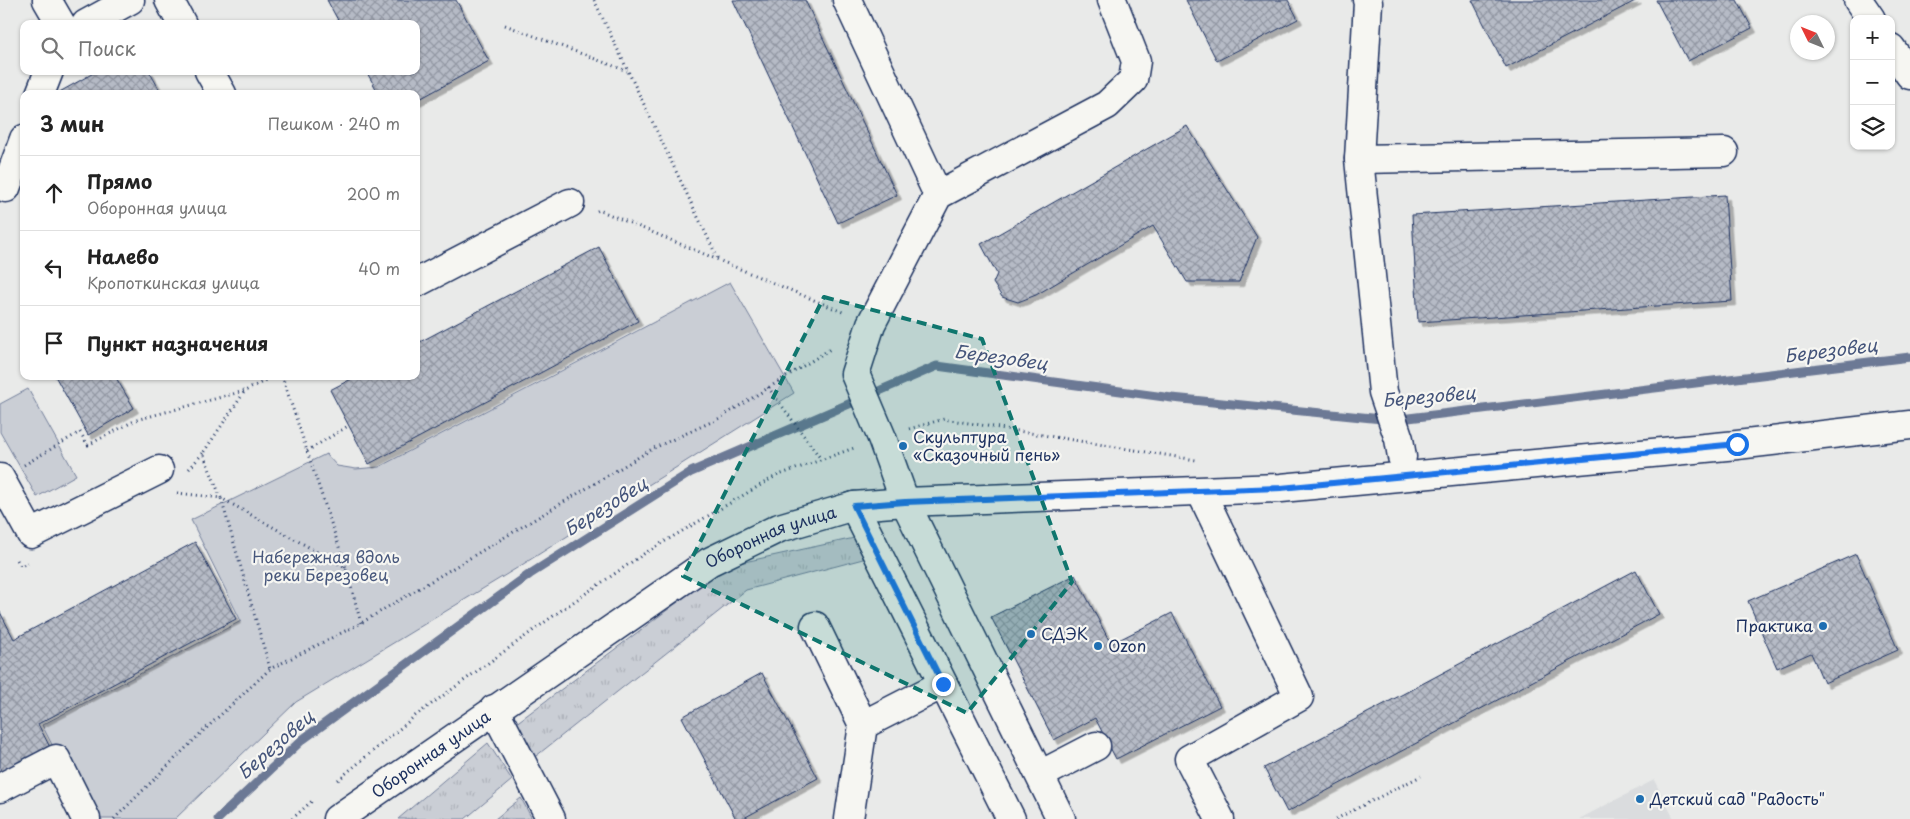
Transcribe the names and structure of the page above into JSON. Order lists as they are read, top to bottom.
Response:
{
  "streets": {
    "street": ["Оборонная улица"]
  },
  "water": ["Березовец"],
  "parks": ["Набережная вдоль реки Березовец"],
  "places": [
    "Скульптура «Сказочный пень»",
    "Практика",
    "СДЭК",
    "Ozon",
    "Детский сад \"Радость\""
  ],
  "north": "top left",
  "page": {
    "map_buttons": ["+", "−"],
    "search": "Поиск",
    "heading": ["3 мин", "Пешком · 240 m"],
    "list": [
      ["Прямо", "Оборонная улица", "200 m"],
      ["Налево", "Кропоткинская улица", "40 m"],
      "Пункт назначения"
    ]
  }
}
